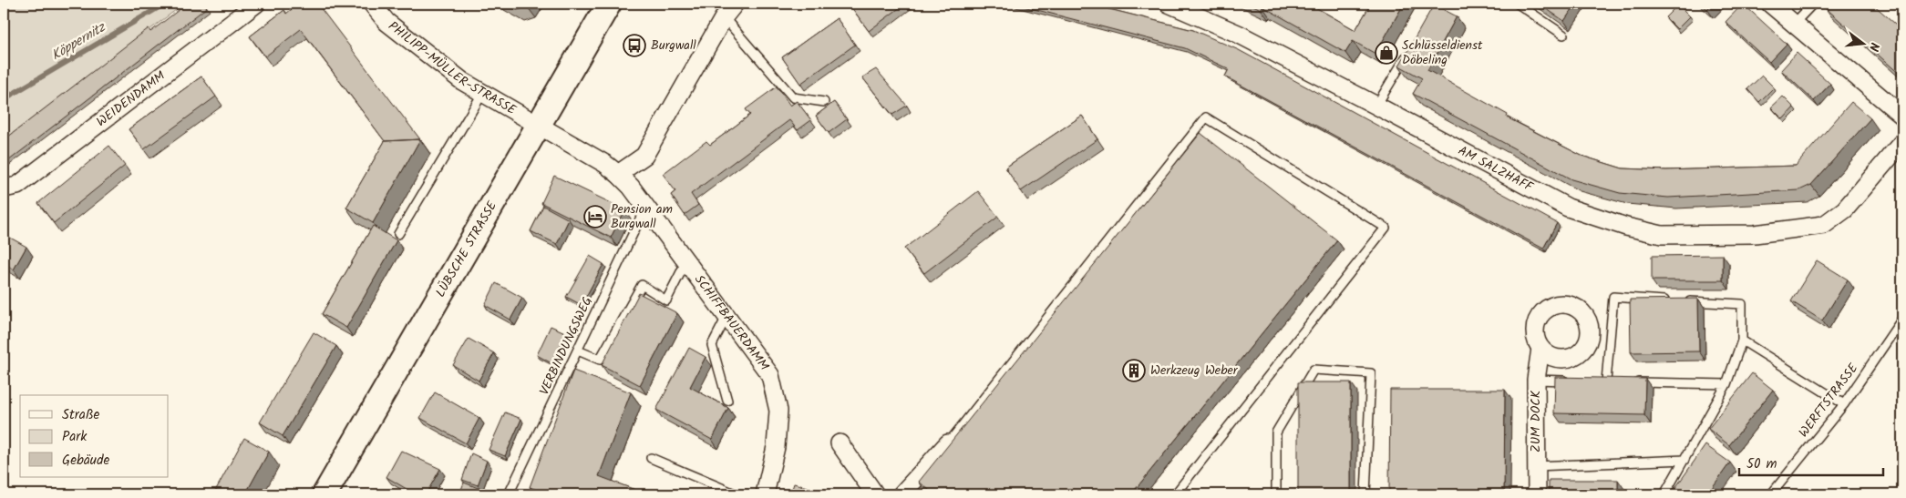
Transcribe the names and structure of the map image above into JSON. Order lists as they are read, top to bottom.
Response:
{
  "streets": {
    "street": [
      "PHILIPP-MÜLLER-STRASSE",
      "WEIDENDAMM",
      "AM SALZHAFF",
      "LÜBSCHE STRASSE",
      "SCHIFFBAUERDAMM",
      "ZUM DOCK"
    ],
    "lane": ["VERBINDUNGSWEG", "WERFTSTRASSE"]
  },
  "crossings": [
    ["PHILIPP-MÜLLER-STRASSE", "LÜBSCHE STRASSE"],
    ["SCHIFFBAUERDAMM", "VERBINDUNGSWEG"]
  ],
  "water": ["Köppernitz"],
  "places": {
    "bus stop": ["Burgwall"],
    "shop": ["Schlüsseldienst Döbeling"],
    "hotel": ["Pension am Burgwall"],
    "building": ["Werkzeug Weber"]
  },
  "legend": ["Straße", "Park", "Gebäude"],
  "scale_bar": "50 m",
  "north": "right"
}
